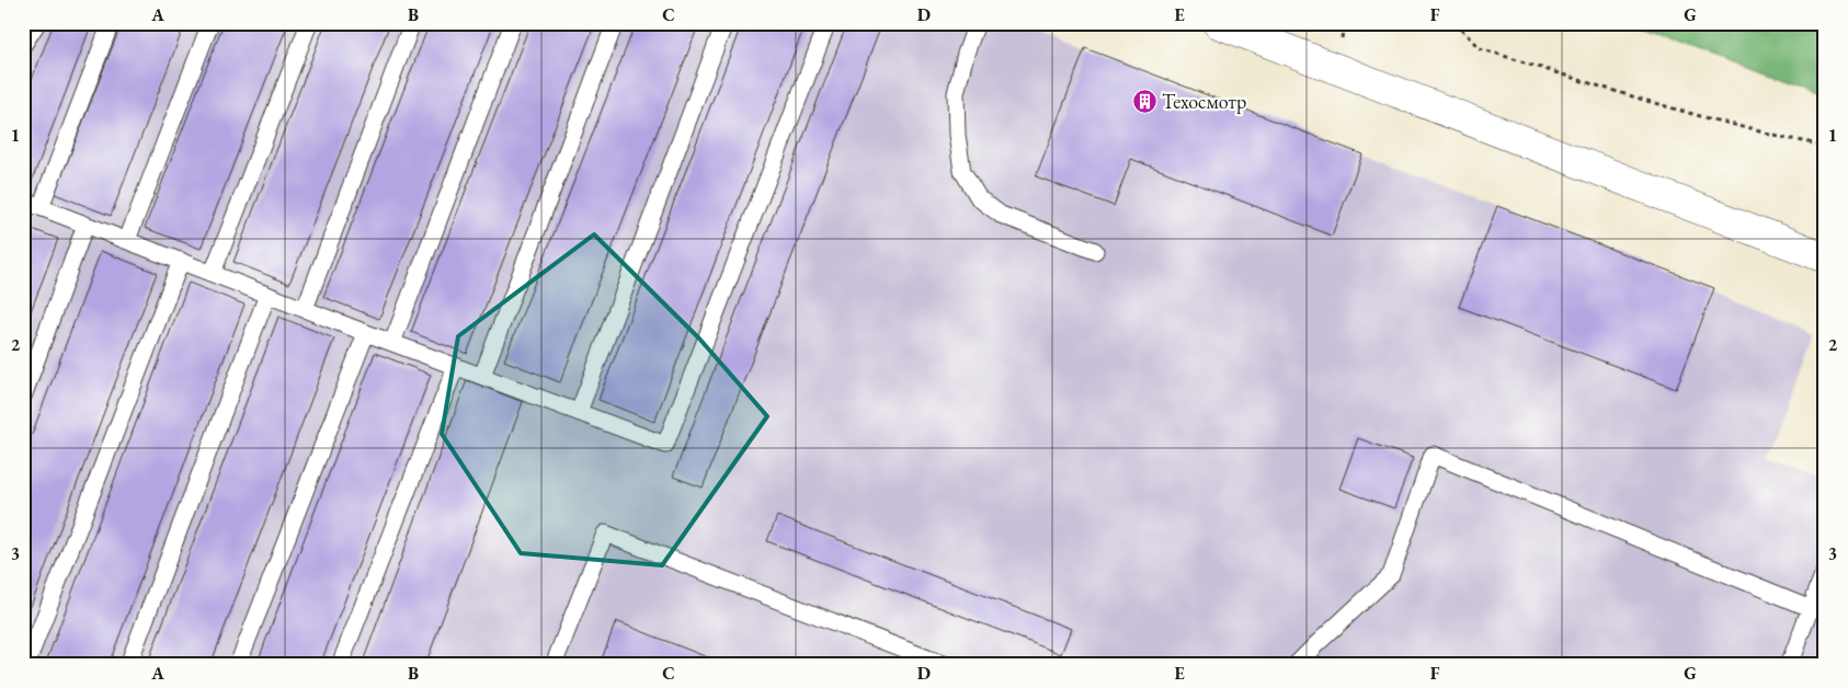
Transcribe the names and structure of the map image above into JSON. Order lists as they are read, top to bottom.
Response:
{
  "places": {
    "building": ["Техосмотр"]
  },
  "grid": {
    "columns": [
      "A",
      "B",
      "C",
      "D",
      "E",
      "F",
      "G"
    ],
    "rows": ["1", "2", "3"]
  }
}
